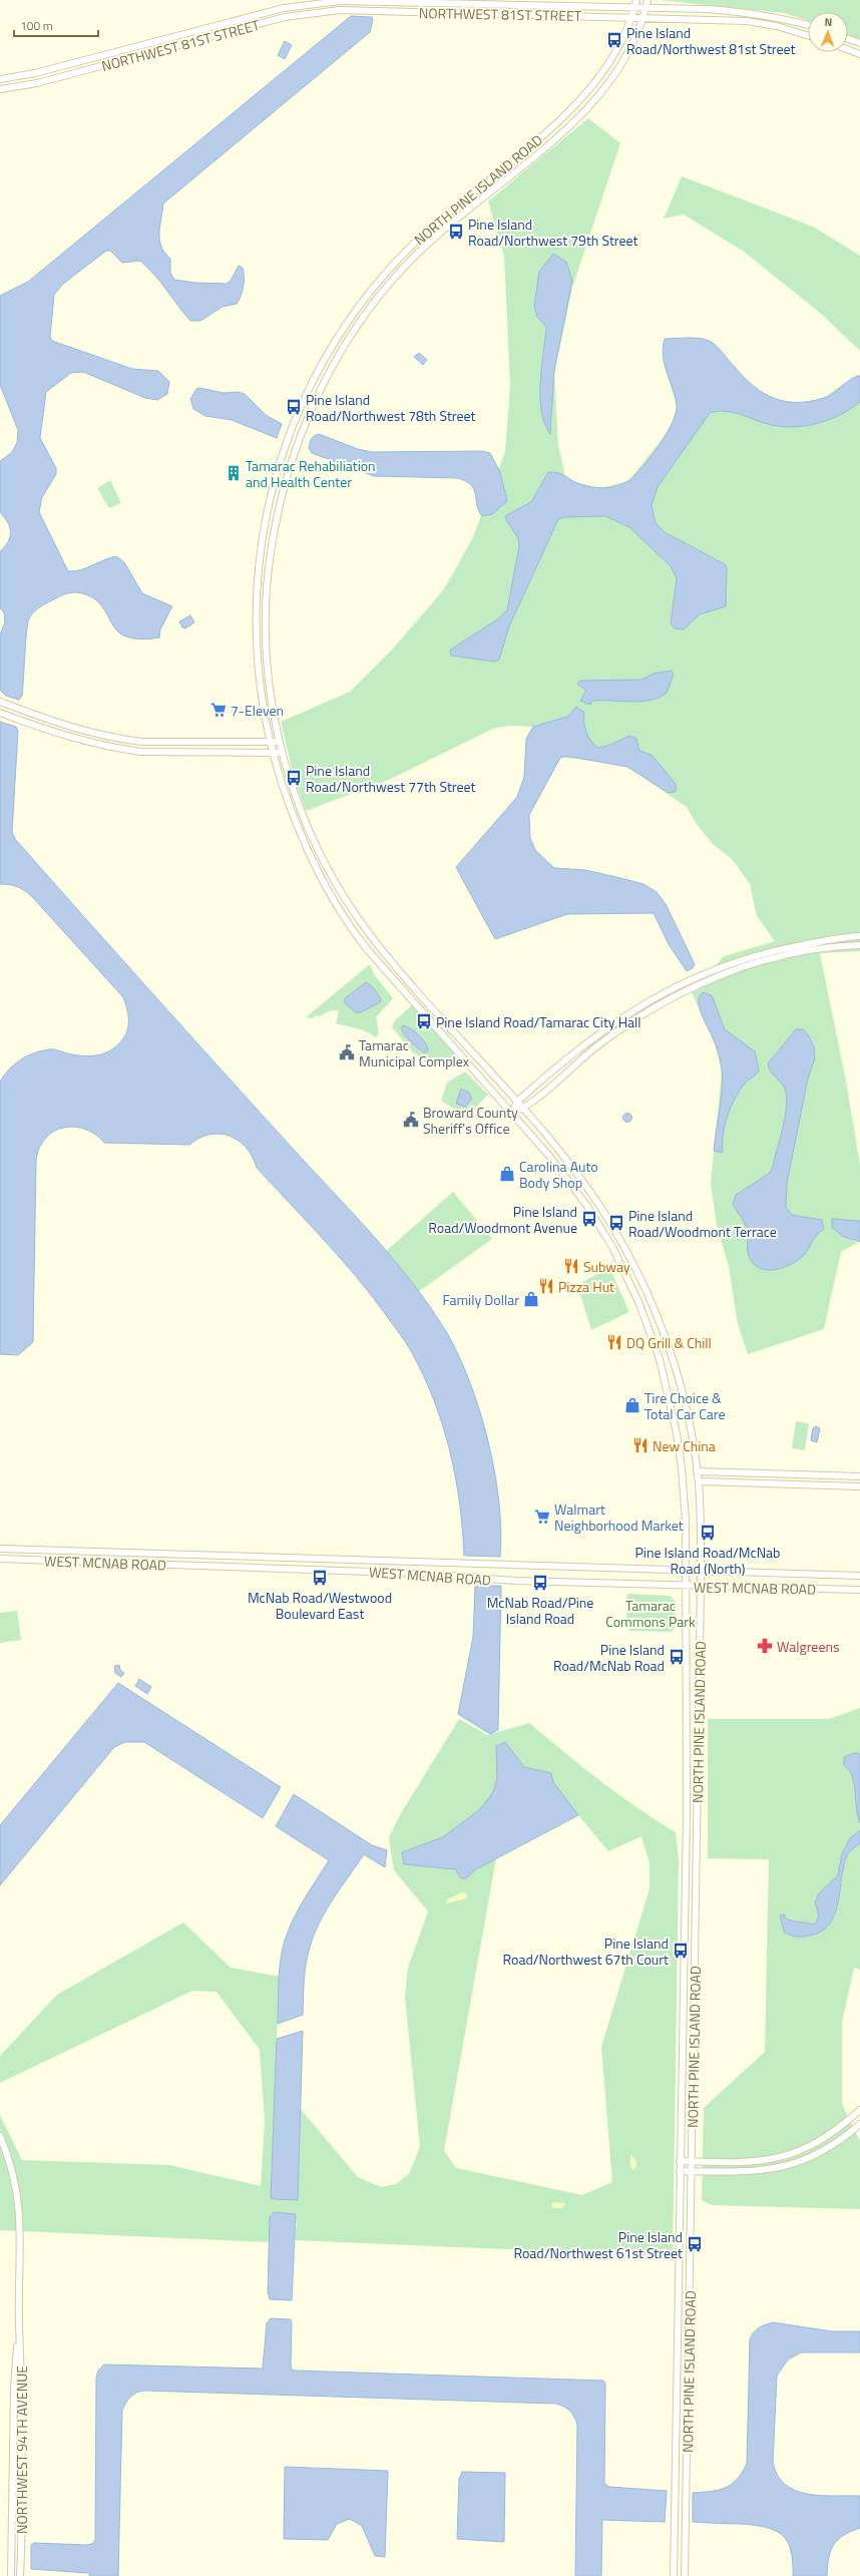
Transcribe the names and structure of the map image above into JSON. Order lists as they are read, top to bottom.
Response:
{
  "streets": {
    "main road": [
      "NORTHWEST 81ST STREET",
      "NORTH PINE ISLAND ROAD",
      "WEST MCNAB ROAD",
      "NORTHWEST 94TH AVENUE"
    ]
  },
  "crossings": [
    ["NORTHWEST 81ST STREET", "NORTH PINE ISLAND ROAD"],
    ["NORTH PINE ISLAND ROAD", "WEST MCNAB ROAD"]
  ],
  "parks": ["Tamarac Commons Park"],
  "places": {
    "bus stop": [
      "Pine Island Road/Northwest 81st Street",
      "Pine Island Road/Northwest 79th Street",
      "Pine Island Road/Northwest 78th Street",
      "Pine Island Road/Northwest 77th Street",
      "Pine Island Road/Tamarac City Hall",
      "Pine Island Road/Woodmont Avenue",
      "Pine Island Road/Woodmont Terrace",
      "Pine Island Road/McNab Road (North)",
      "McNab Road/Westwood Boulevard East",
      "McNab Road/Pine Island Road",
      "Pine Island Road/McNab Road",
      "Pine Island Road/Northwest 67th Court",
      "Pine Island Road/Northwest 61st Street"
    ],
    "building": ["Tamarac Rehabiliation and Health Center"],
    "supermarket": ["7-Eleven", "Walmart Neighborhood Market"],
    "public building": ["Tamarac Municipal Complex", "Broward County Sheriff's Office"],
    "shop": ["Carolina Auto Body Shop", "Family Dollar", "Tire Choice & Total Car Care"],
    "restaurant": [
      "Subway",
      "Pizza Hut",
      "DQ Grill & Chill",
      "New China"
    ],
    "pharmacy": ["Walgreens"]
  },
  "scale_bar": "100 m",
  "north": "top"
}
